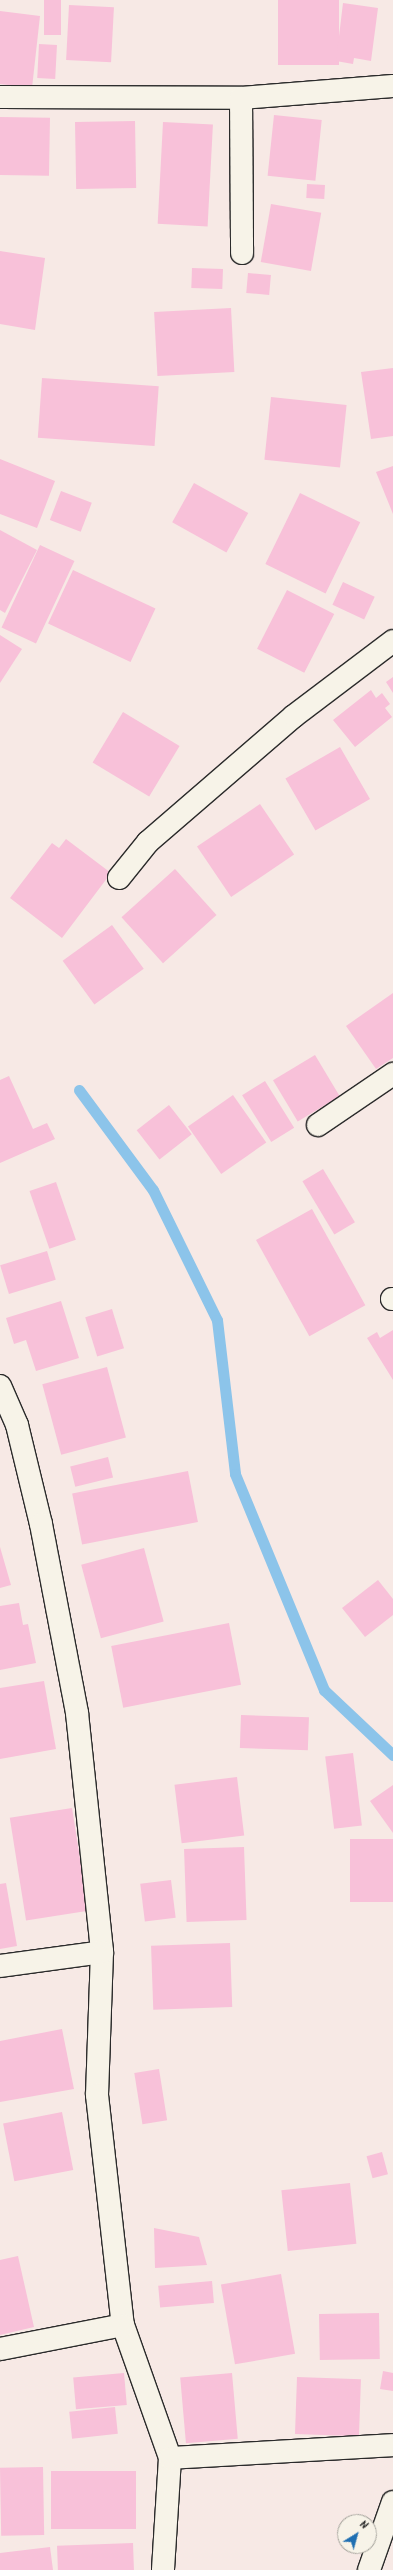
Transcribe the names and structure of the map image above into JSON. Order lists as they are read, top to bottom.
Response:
{
  "north": "top right"
}
